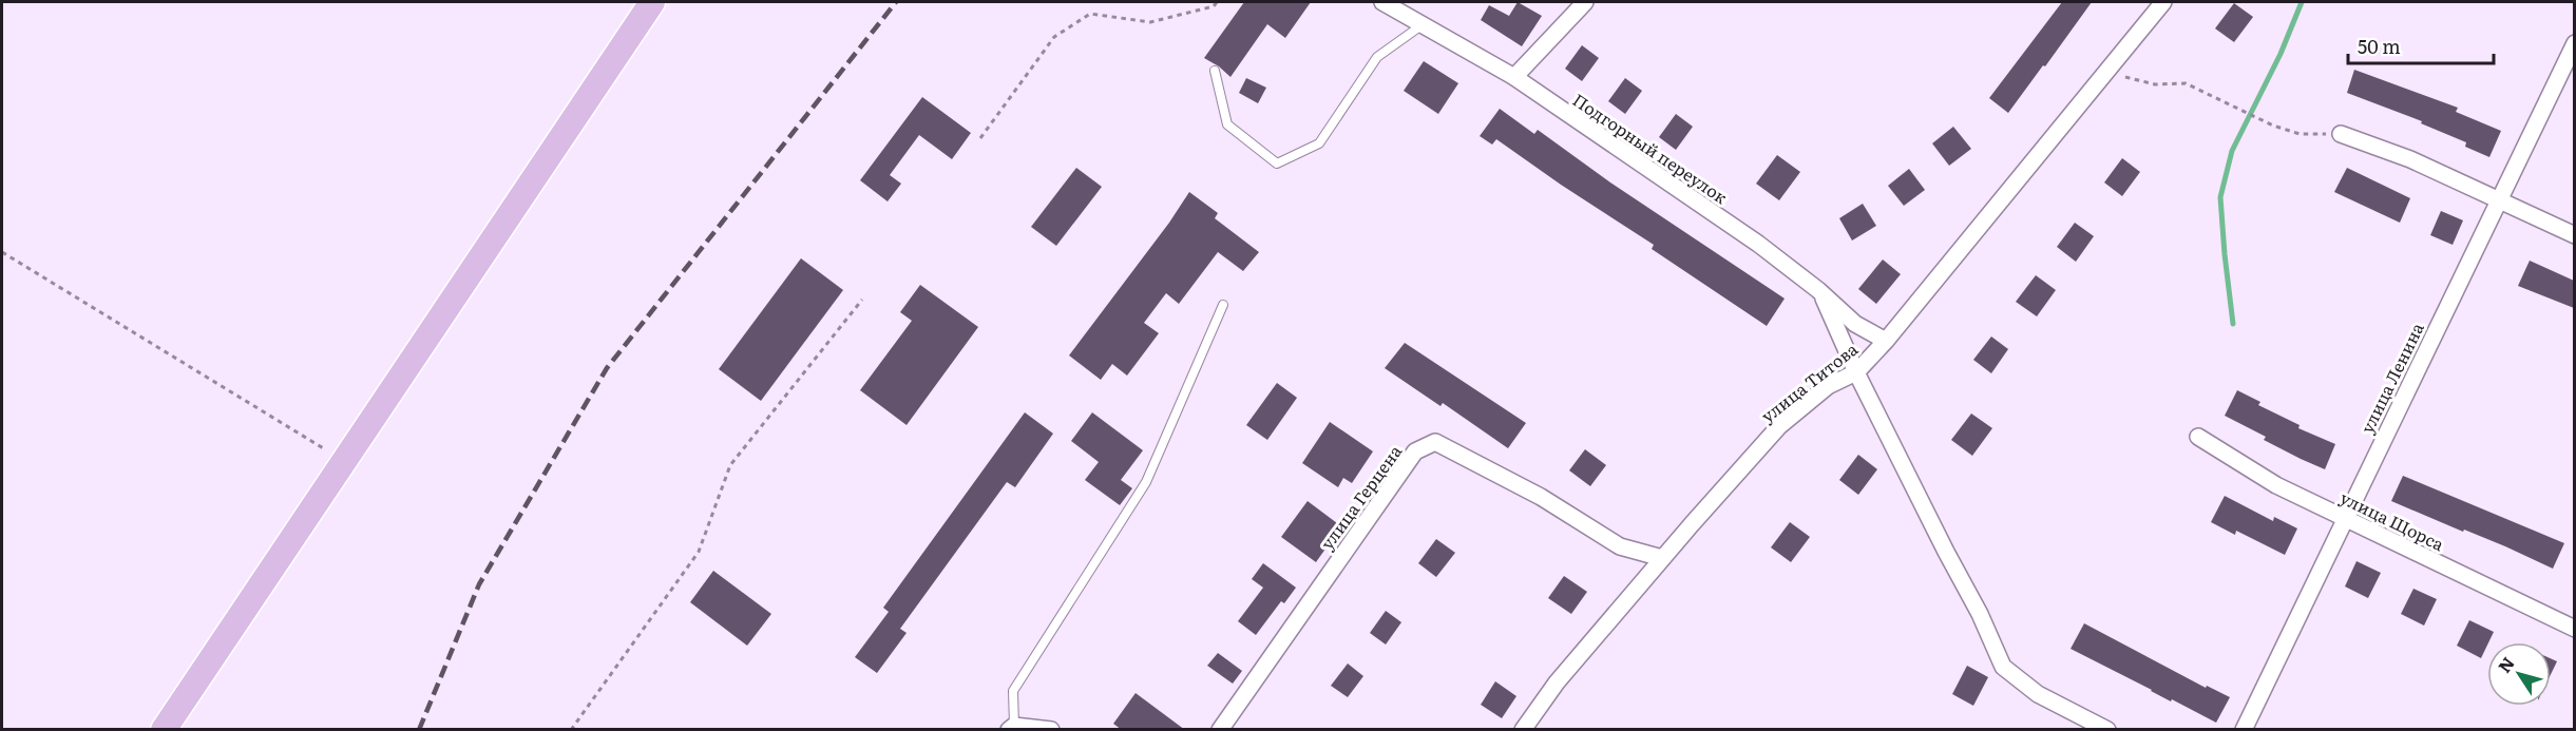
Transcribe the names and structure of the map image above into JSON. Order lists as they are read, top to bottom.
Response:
{
  "streets": {
    "street": [
      "Подгорный переулок",
      "улица Ленина",
      "улица Титова",
      "улица Герцена",
      "улица Щорса"
    ]
  },
  "crossings": [
    ["Подгорный переулок", "улица Титова"],
    ["улица Ленина", "улица Щорса"],
    ["улица Титова", "улица Герцена"]
  ],
  "scale_bar": "50 m",
  "north": "top left"
}
